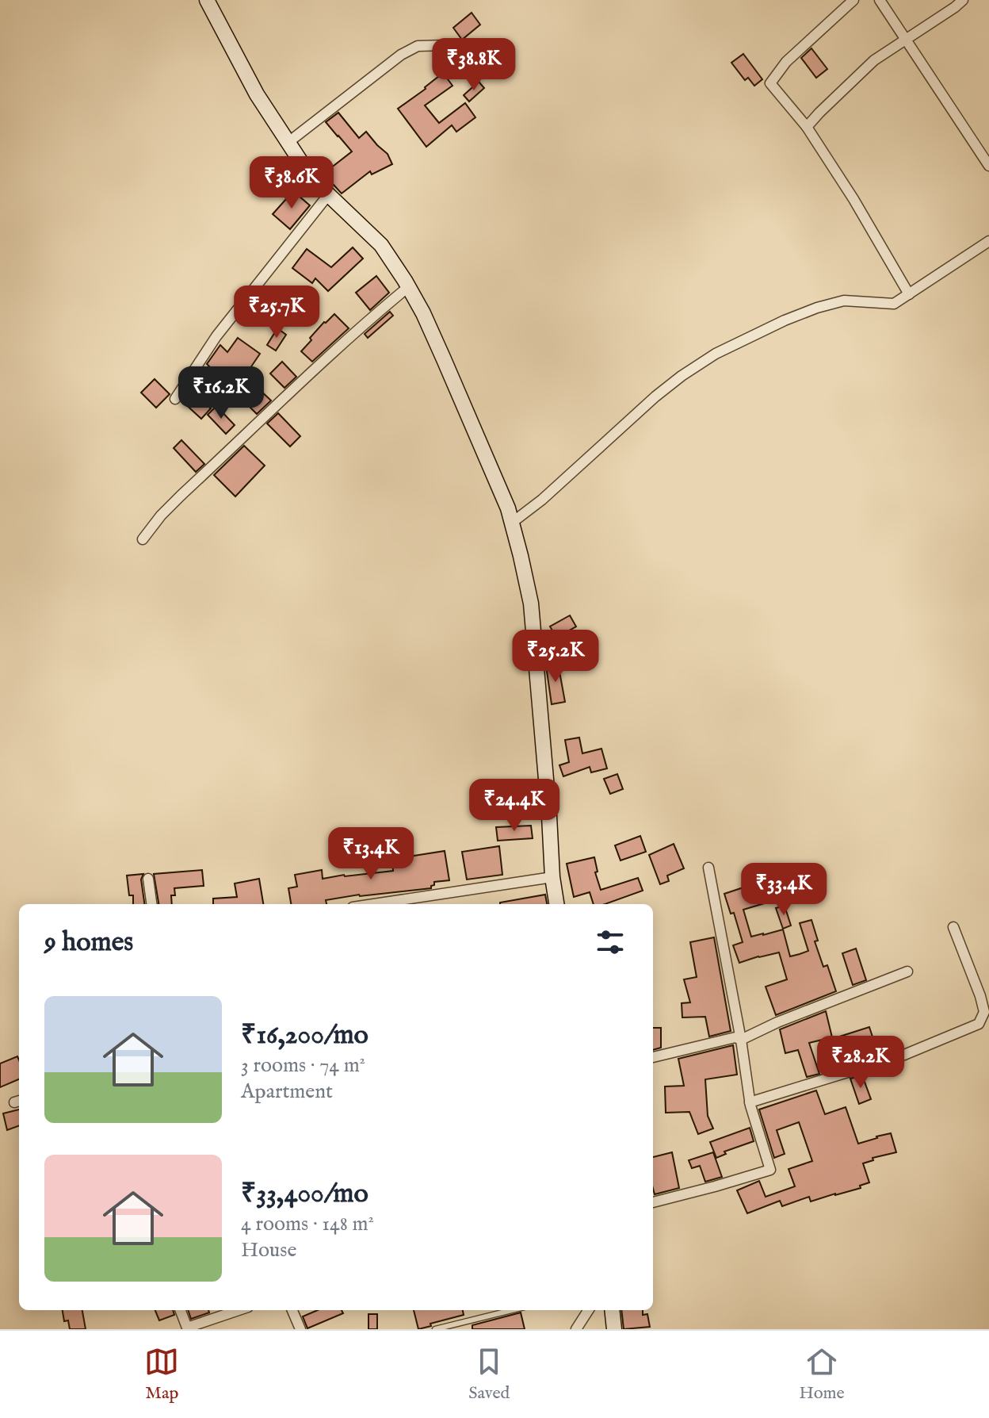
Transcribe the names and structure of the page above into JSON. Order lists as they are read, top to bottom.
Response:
{
  "page": {
    "price": [
      "₹38.8K",
      "₹38.6K",
      "₹25.7K",
      "₹16.2K",
      "₹25.2K",
      "₹24.4K",
      "₹13.4K",
      "₹33.4K",
      "₹28.2K"
    ],
    "heading": "9 homes",
    "list": [
      {
        "name": "₹16,200/mo",
        "note": "3 rooms · 74 m² · Apartment"
      },
      {
        "name": "₹33,400/mo",
        "note": "4 rooms · 148 m² · House"
      }
    ],
    "tabs": ["Map", "Saved", "Home"]
  }
}
